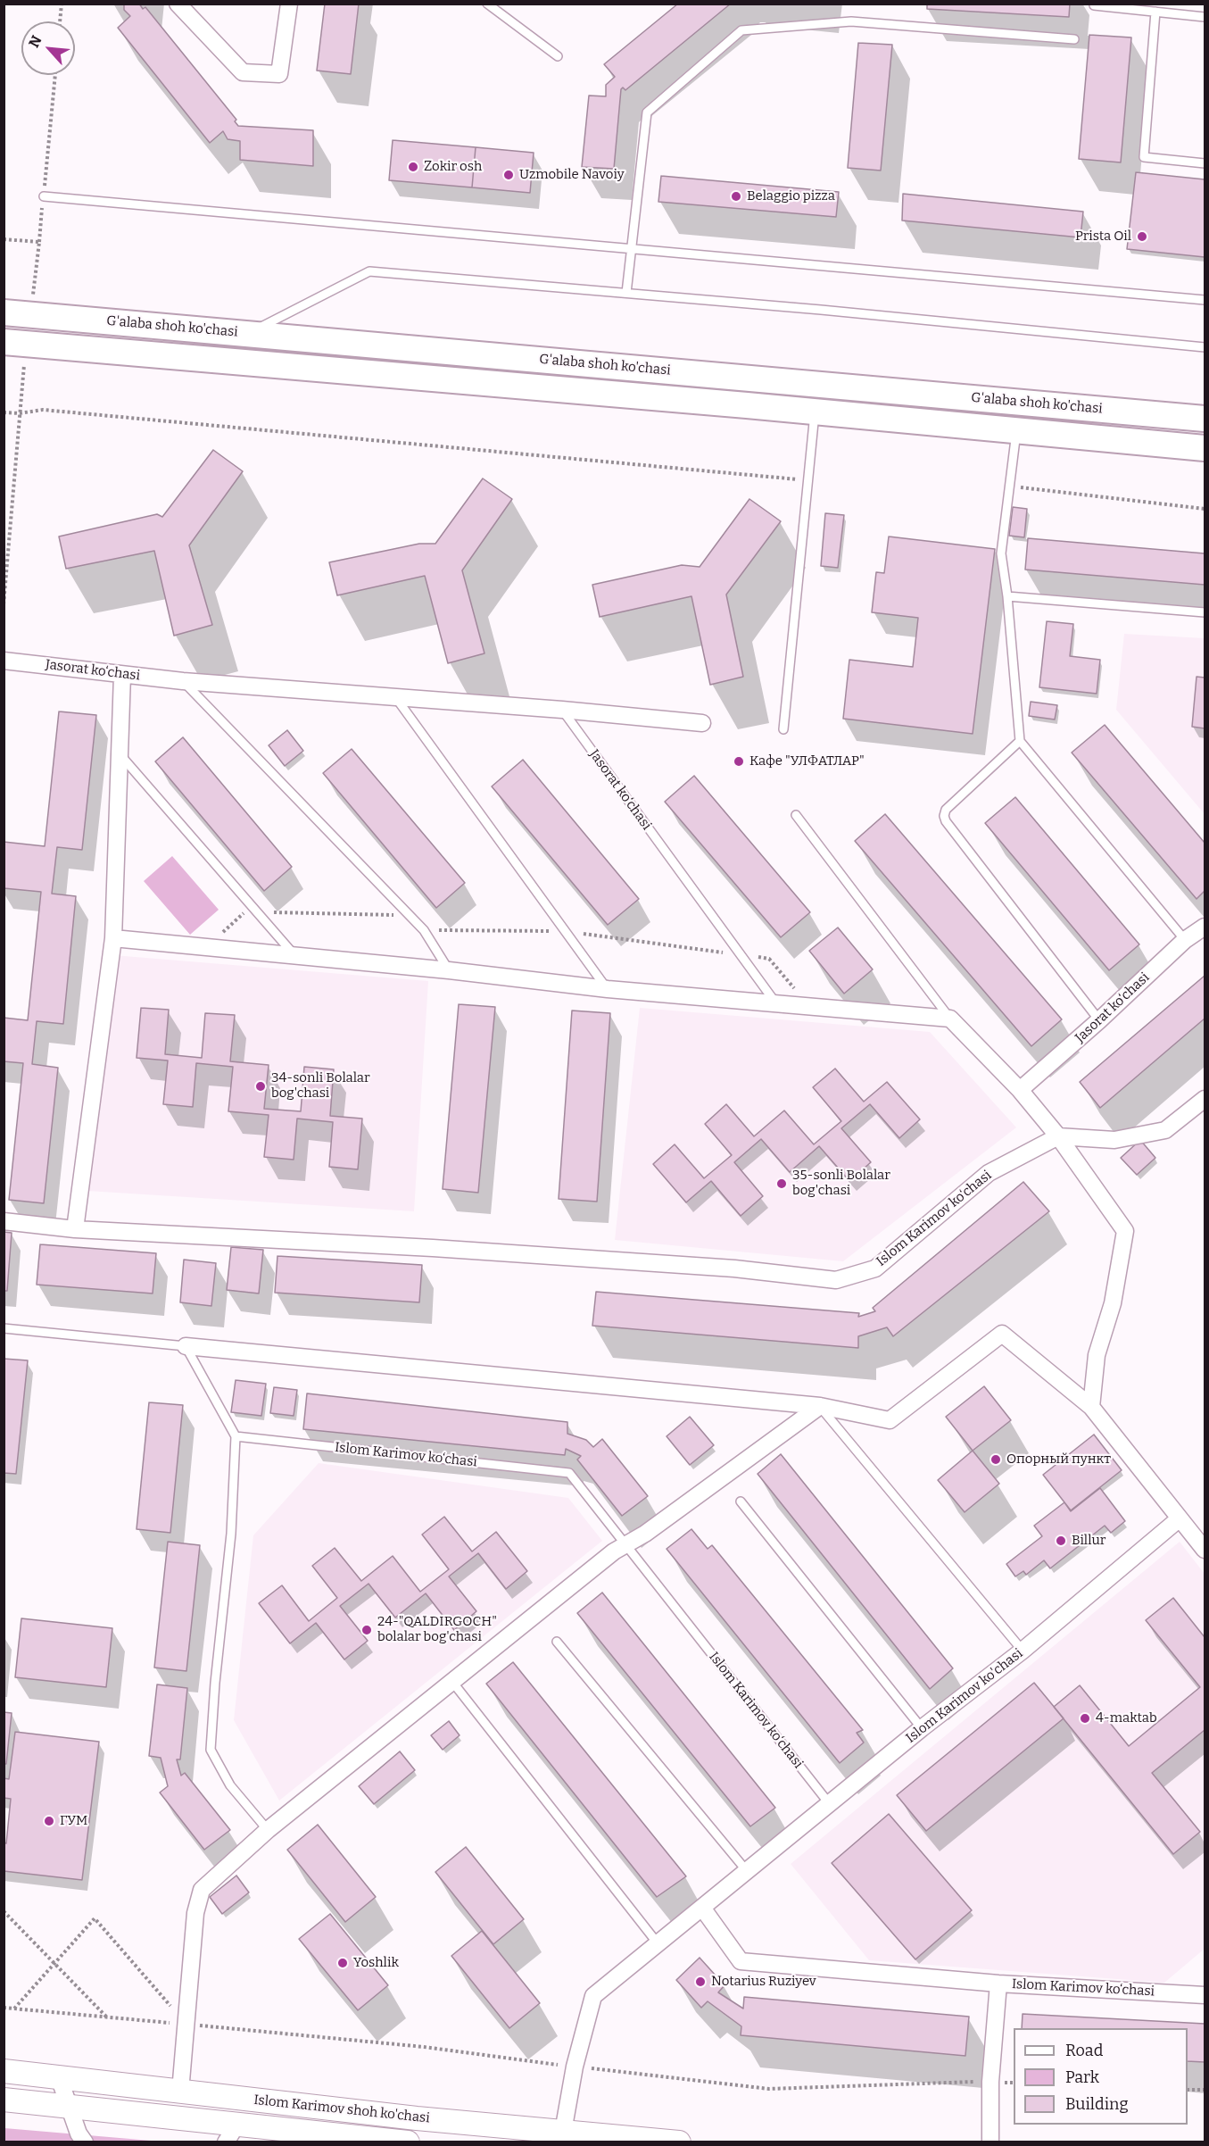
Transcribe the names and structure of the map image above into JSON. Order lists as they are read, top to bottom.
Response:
{
  "streets": {
    "main road": ["G'alaba shoh ko'chasi", "Islom Karimov shoh ko'chasi"],
    "street": ["Jasorat ko‘chasi", "Islom Karimov ko‘chasi", "Islom Karimov ko'chasi"]
  },
  "crossings": [
    ["Islom Karimov ko‘chasi", "Islom Karimov ko'chasi"],
    ["Islom Karimov ko'chasi", "Islom Karimov shoh ko'chasi"]
  ],
  "places": [
    "Zokir osh",
    "Uzmobile Navoiy",
    "Belaggio pizza",
    "Prista Oil",
    "Кафе \"УЛФАТЛАР\"",
    "34-sonli Bolalar bog'chasi",
    "35-sonli Bolalar bog'chasi",
    "Опорный пункт",
    "Billur",
    "24-\"QALDIRGOCH\" bolalar bog'chasi",
    "4-maktab",
    "ГУМ",
    "Yoshlik",
    "Notarius Ruziyev"
  ],
  "legend": ["Road", "Park", "Building"],
  "north": "top left"
}
